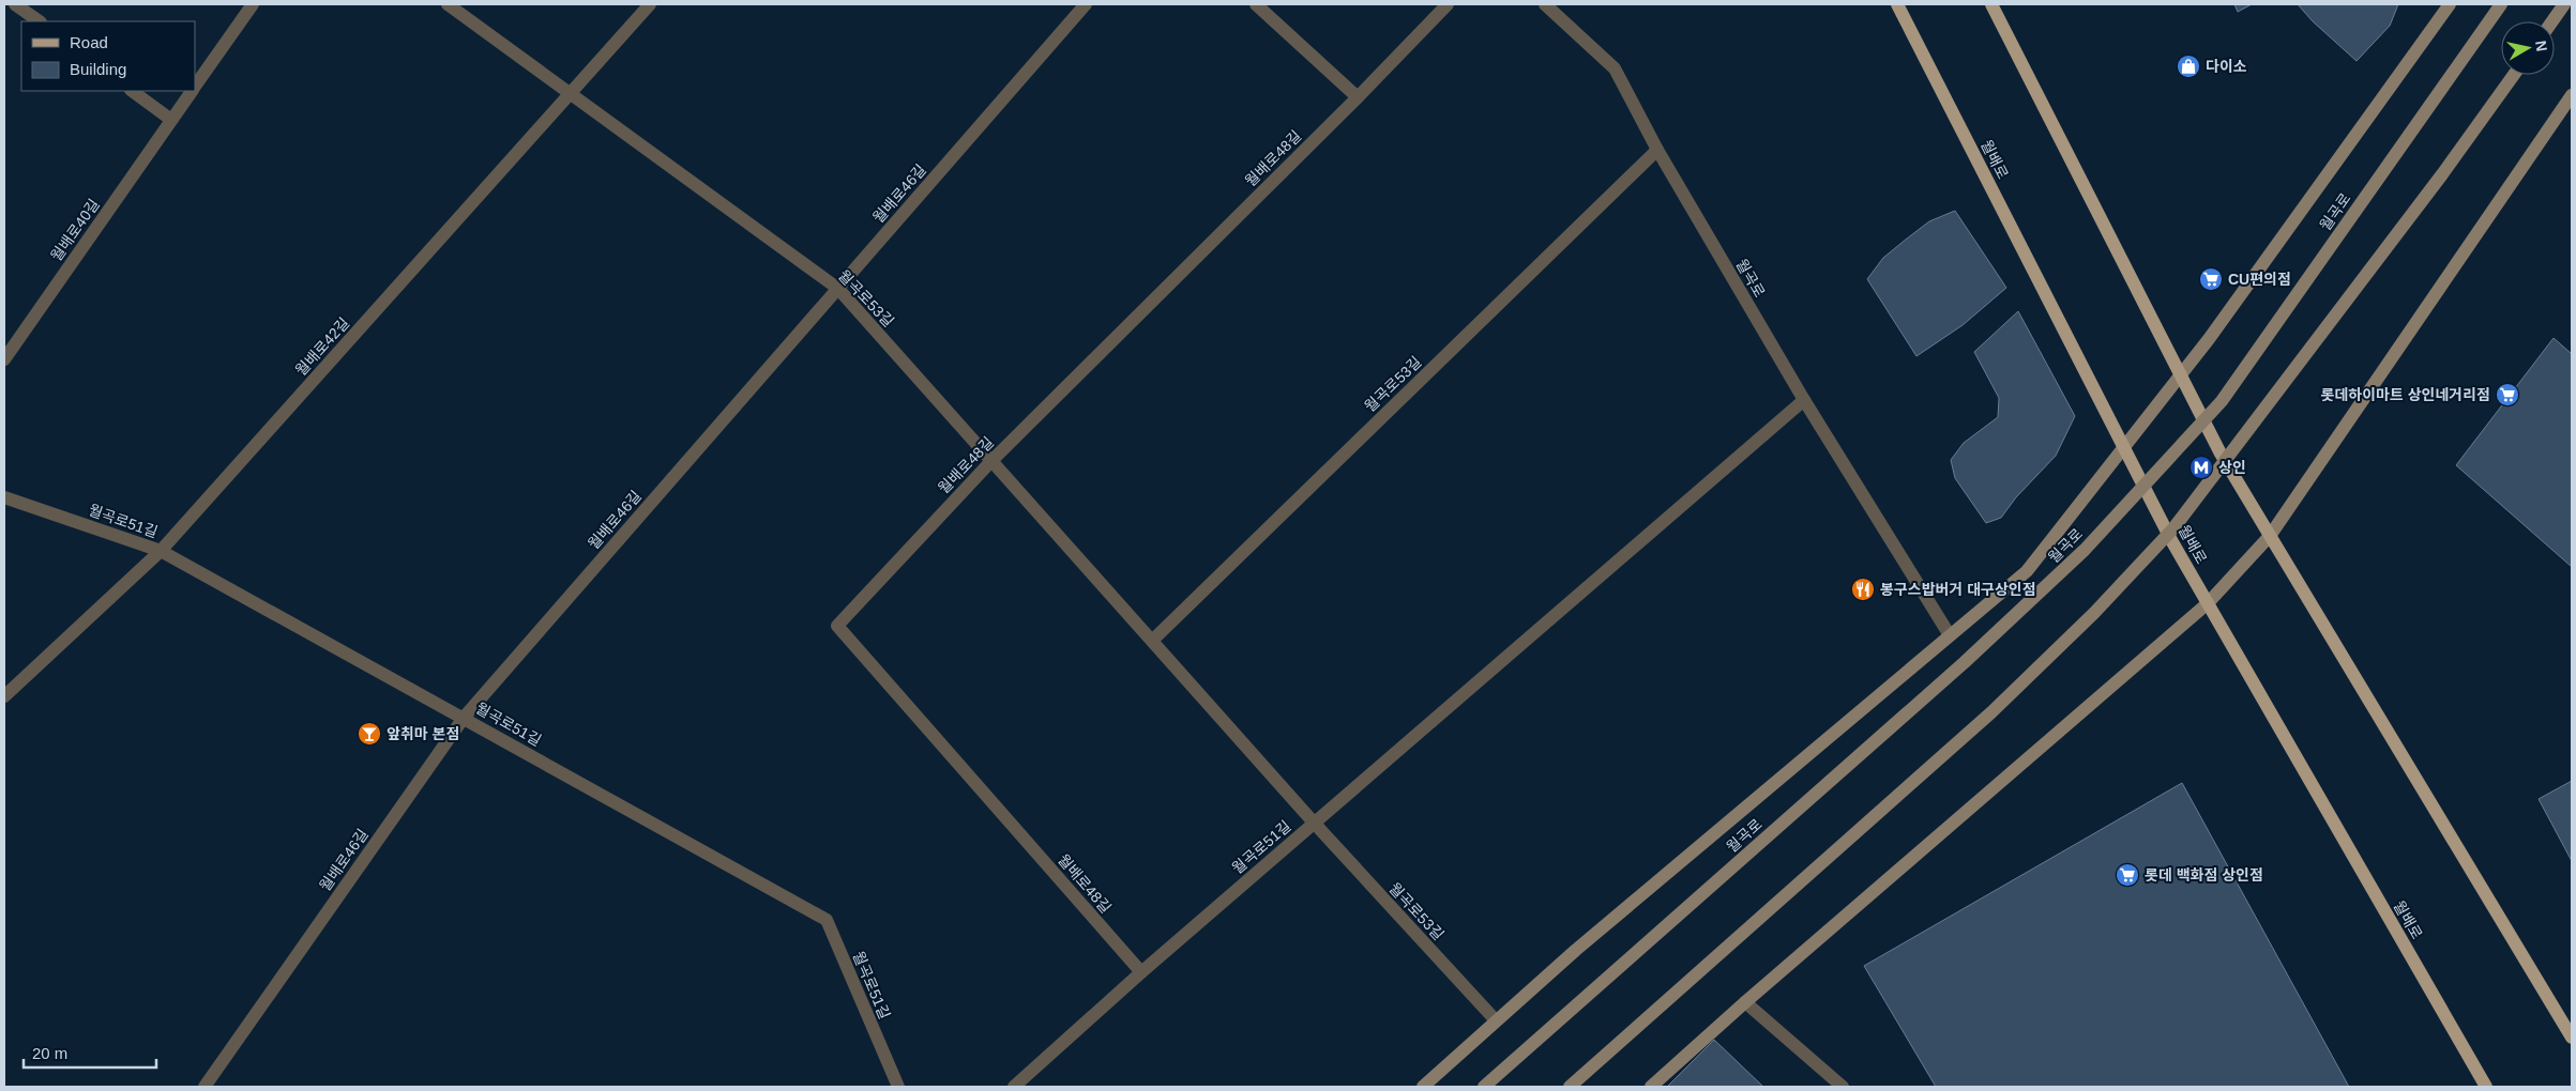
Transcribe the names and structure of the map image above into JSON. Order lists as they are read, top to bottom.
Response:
{
  "streets": {
    "main road": ["월배로", "월곡로"],
    "street": [
      "월배로48길",
      "월배로46길",
      "월배로40길",
      "월곡로53길",
      "월배로42길",
      "월곡로51길"
    ]
  },
  "crossings": [
    ["월배로48길", "월곡로53길"],
    ["월배로48길", "월곡로51길"],
    ["월배로46길", "월곡로53길"],
    ["월배로46길", "월곡로51길"],
    ["월곡로", "월곡로53길"],
    ["월곡로53길", "월배로42길"],
    ["월곡로53길", "월곡로51길"],
    ["월배로42길", "월곡로51길"]
  ],
  "places": {
    "shop": ["다이소"],
    "supermarket": ["CU편의점", "롯데하이마트 상인네거리점", "롯데 백화점 상인점"],
    "metro station": ["상인"],
    "restaurant": ["봉구스밥버거 대구상인점"],
    "bar": ["앞취마 본점"]
  },
  "legend": ["Road", "Building"],
  "scale_bar": "20 m",
  "north": "right"
}
